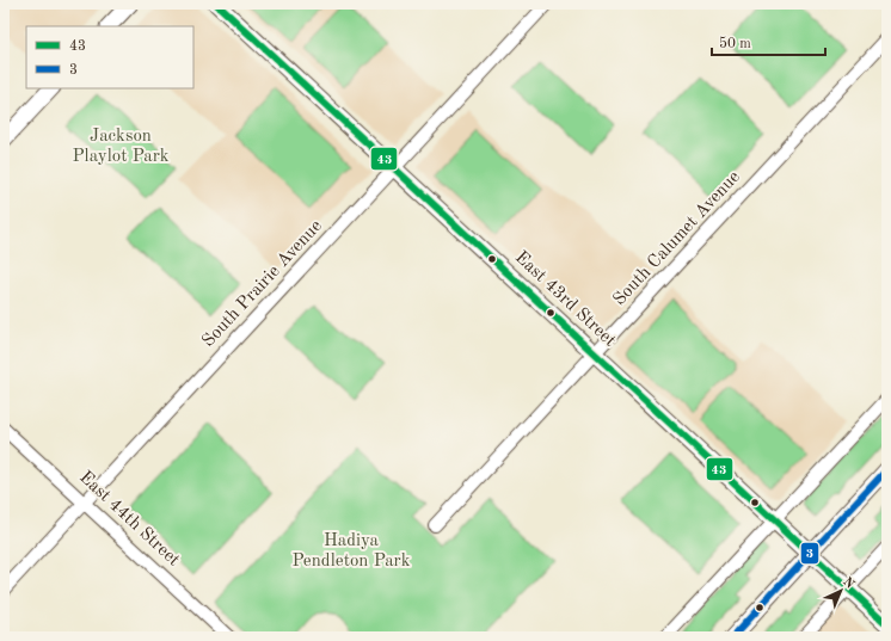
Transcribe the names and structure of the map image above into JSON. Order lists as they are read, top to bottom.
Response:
{
  "streets": {
    "street": [
      "South Calumet Avenue",
      "South Prairie Avenue",
      "East 43rd Street",
      "East 44th Street"
    ]
  },
  "crossings": [
    ["South Calumet Avenue", "East 43rd Street"],
    ["South Prairie Avenue", "East 43rd Street"],
    ["South Prairie Avenue", "East 44th Street"]
  ],
  "parks": ["Jackson Playlot Park", "Hadiya Pendleton Park"],
  "lines": ["transit line 43", "transit line 3"],
  "legend": ["43", "3"],
  "scale_bar": "50 m",
  "north": "top right"
}
